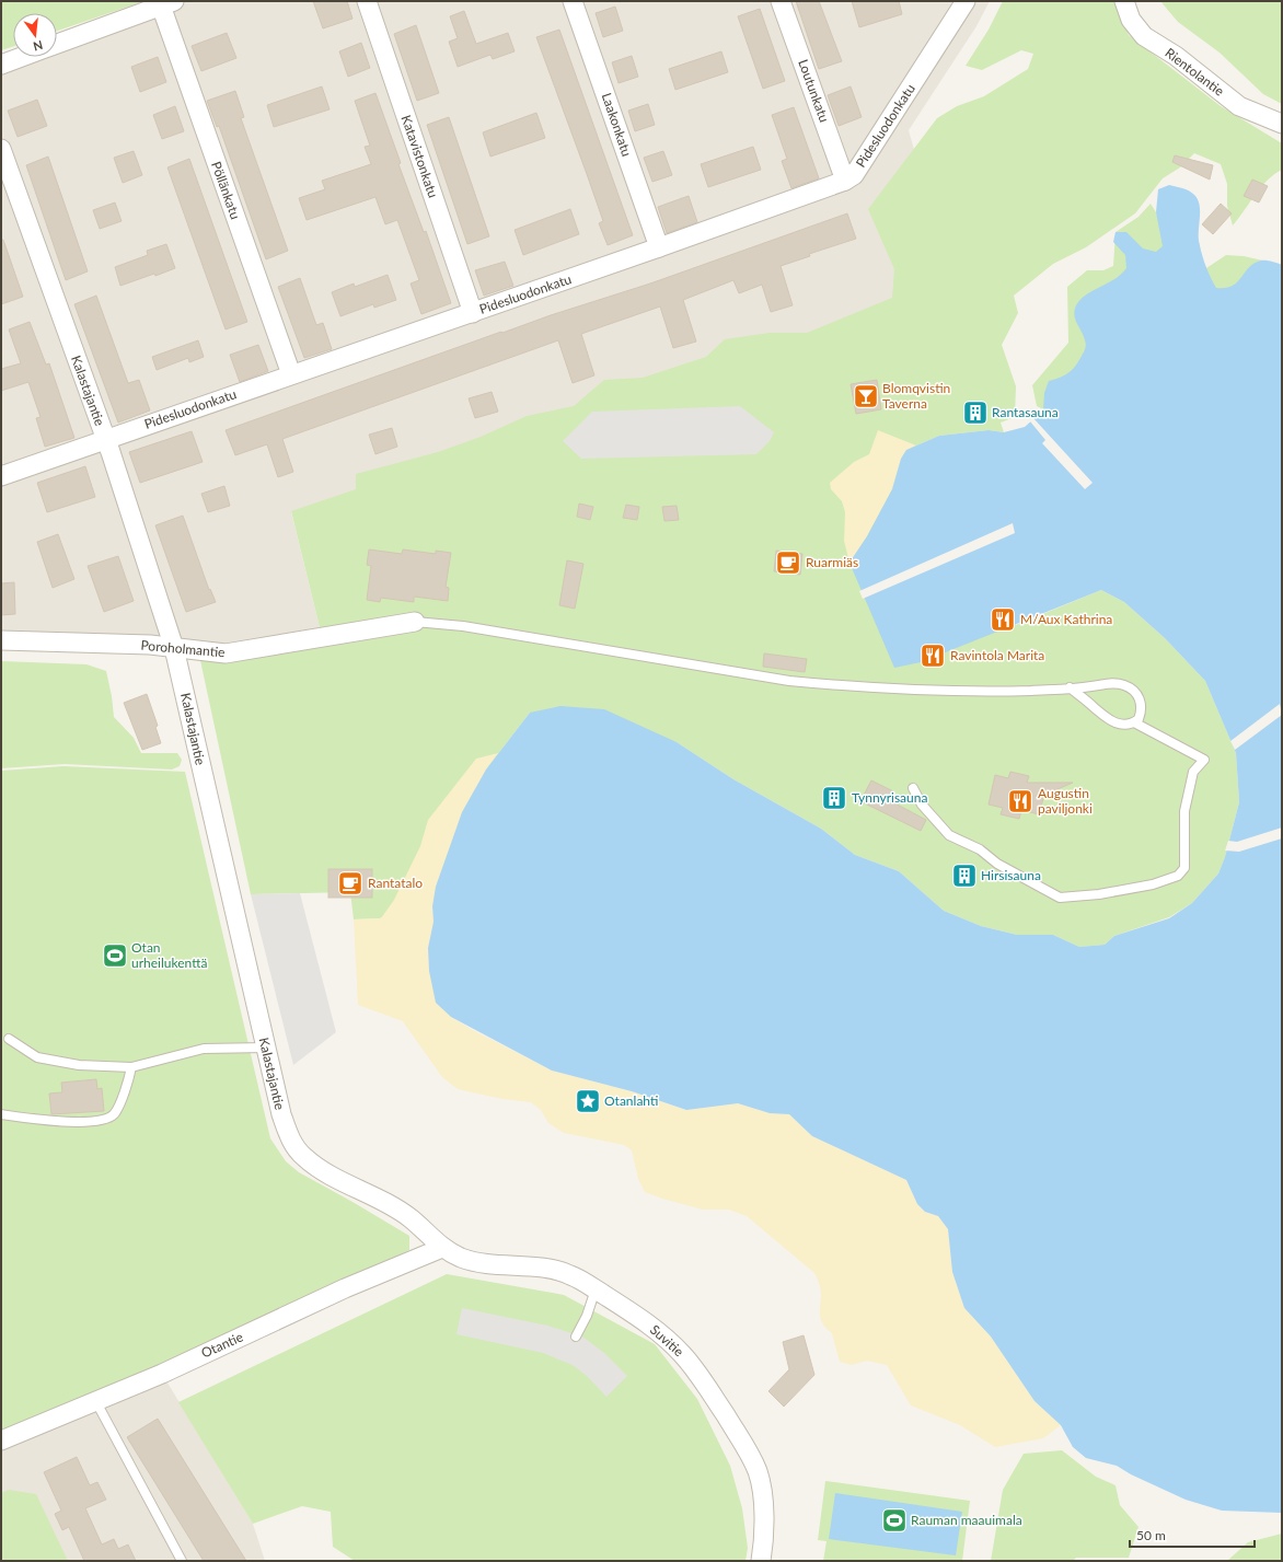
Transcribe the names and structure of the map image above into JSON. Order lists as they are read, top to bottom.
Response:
{
  "streets": {
    "street": [
      "Rientolantie",
      "Loutunkatu",
      "Laakonkatu",
      "Pidesluodonkatu",
      "Katavistonkatu",
      "Pöllänkatu",
      "Kalastajantie",
      "Poroholmantie",
      "Suvitie",
      "Otantie"
    ]
  },
  "crossings": [
    ["Loutunkatu", "Pidesluodonkatu"],
    ["Laakonkatu", "Pidesluodonkatu"],
    ["Pidesluodonkatu", "Katavistonkatu"],
    ["Pidesluodonkatu", "Pöllänkatu"],
    ["Pidesluodonkatu", "Kalastajantie"],
    ["Kalastajantie", "Poroholmantie"],
    ["Kalastajantie", "Suvitie"],
    ["Kalastajantie", "Otantie"],
    ["Suvitie", "Otantie"]
  ],
  "places": {
    "bar": ["Blomqvistin Taverna"],
    "building": ["Rantasauna", "Tynnyrisauna", "Hirsisauna"],
    "cafe": ["Ruarmiäs", "Rantatalo"],
    "restaurant": ["M/Aux Kathrina", "Ravintola Marita", "Augustin paviljonki"],
    "sports": ["Otan urheilukenttä", "Rauman maauimala"],
    "place": ["Otanlahti"]
  },
  "scale_bar": "50 m",
  "north": "bottom"
}
